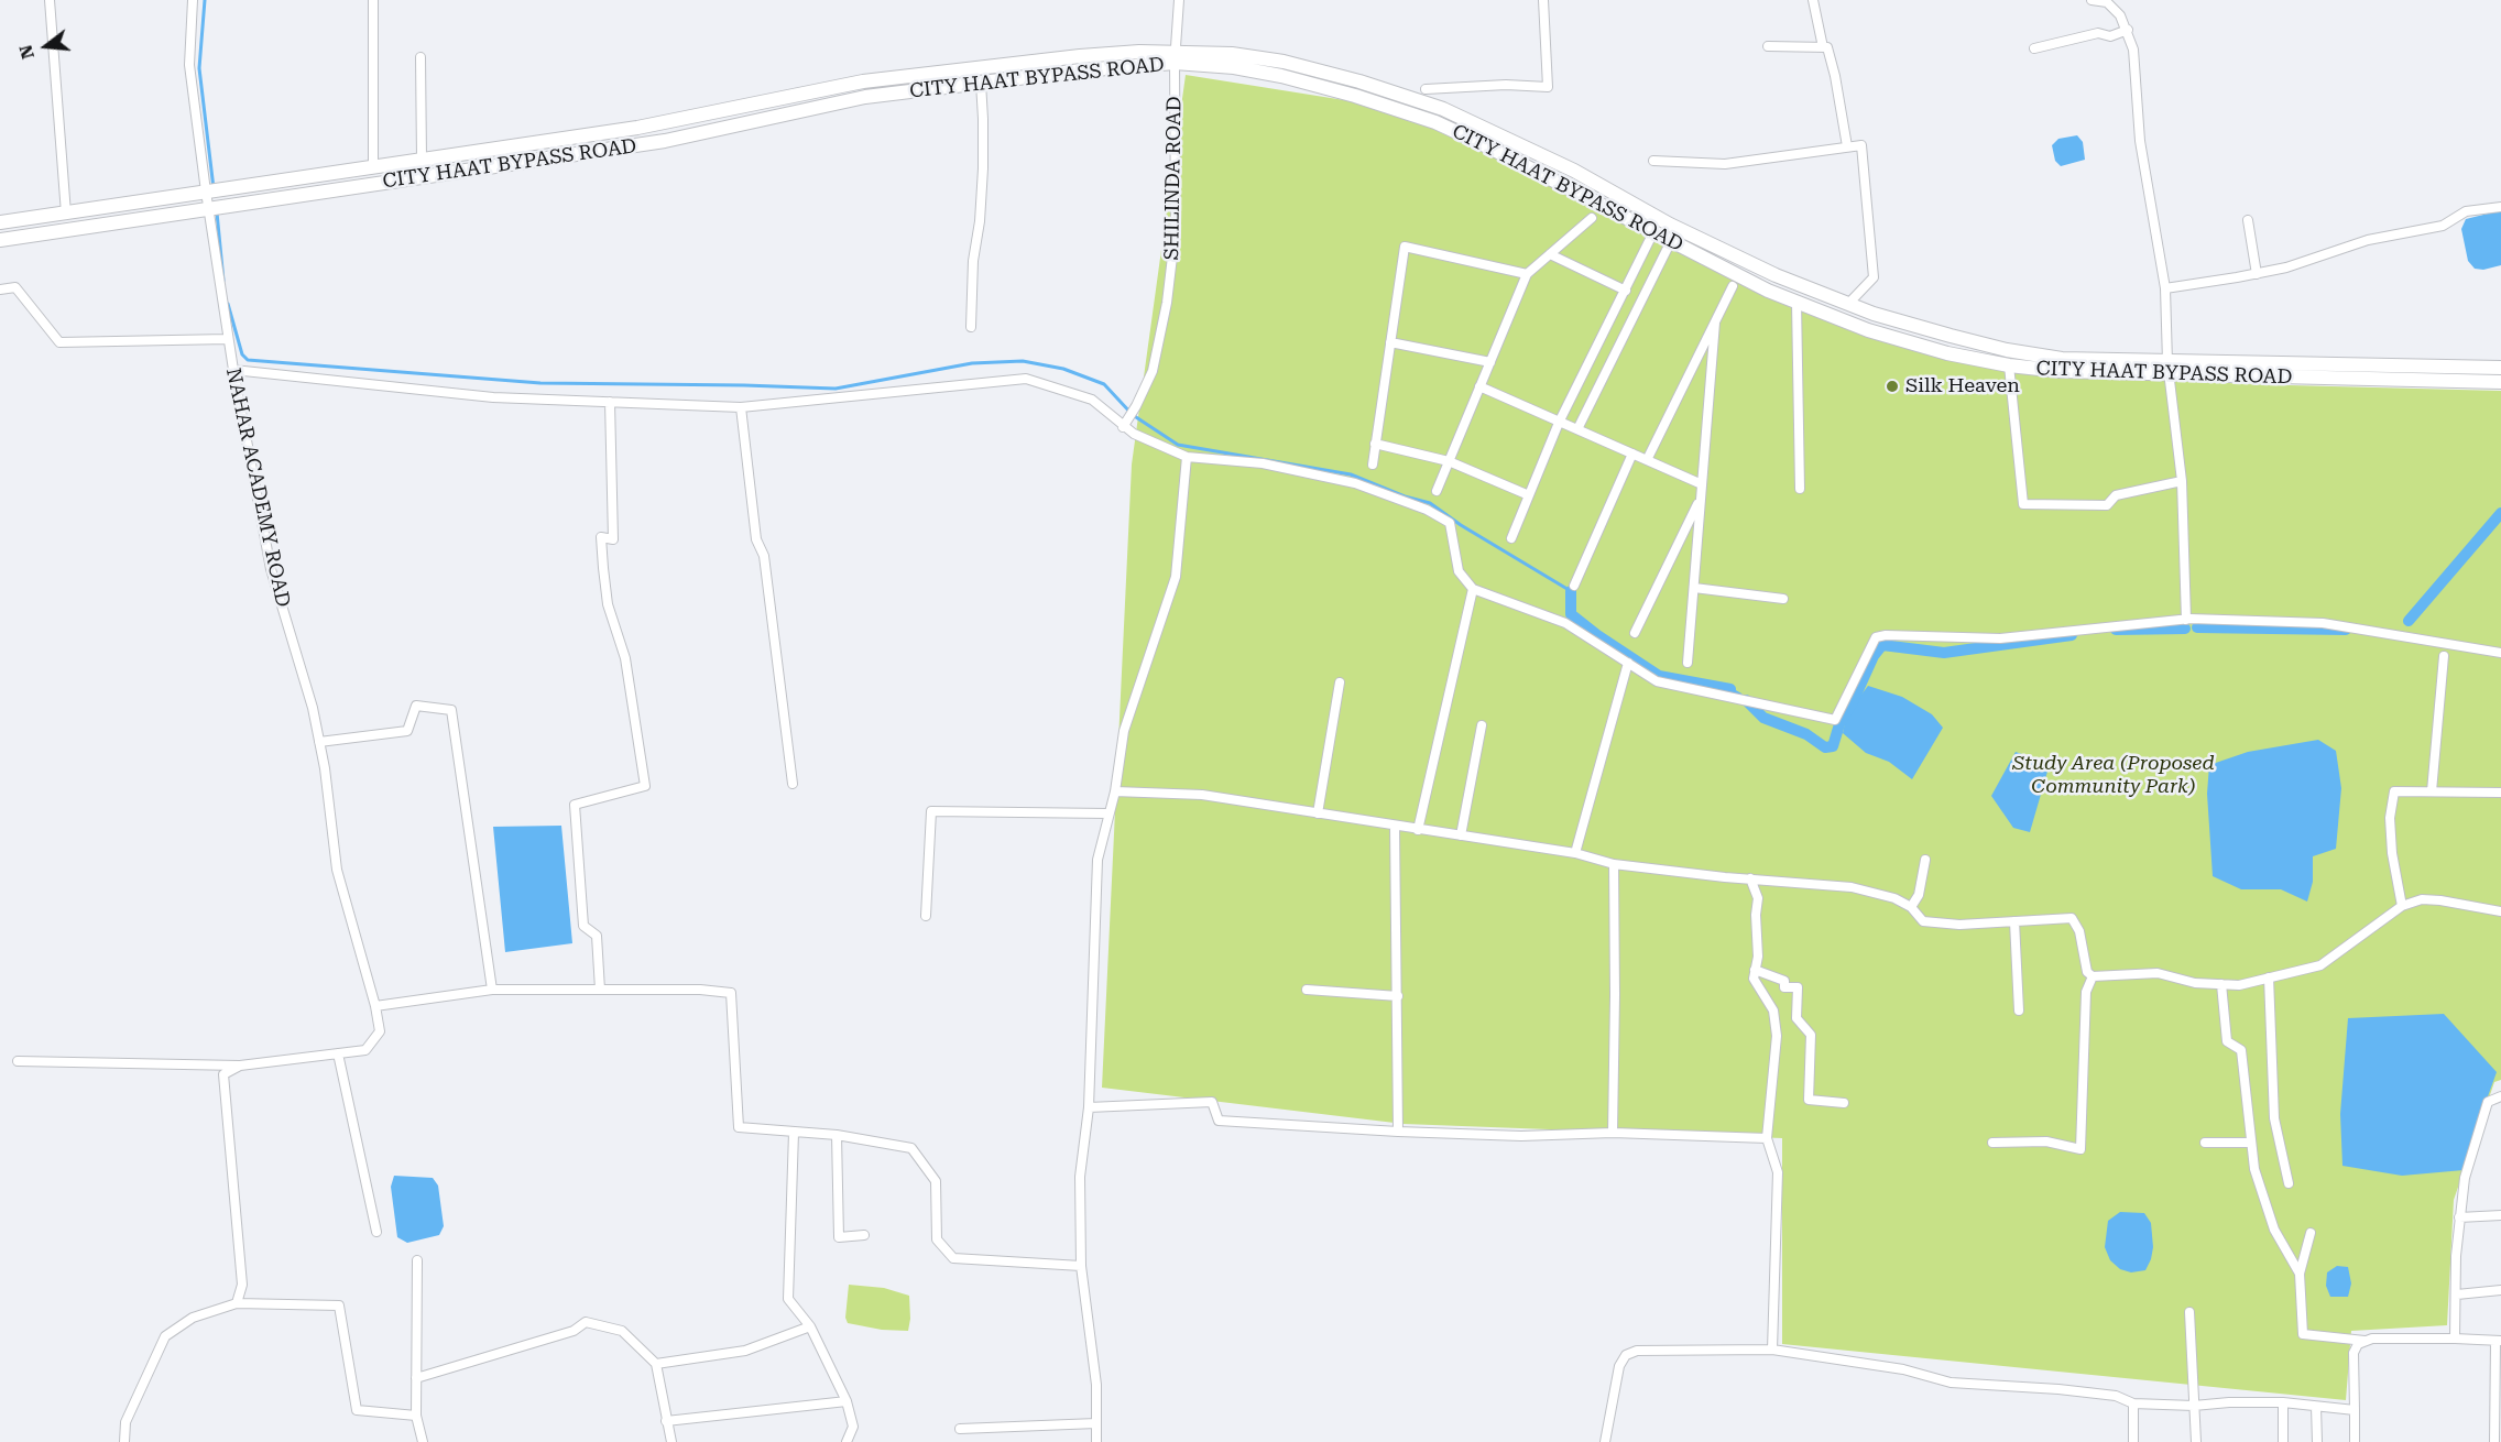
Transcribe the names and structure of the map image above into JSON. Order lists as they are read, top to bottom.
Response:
{
  "streets": {
    "main road": ["CITY HAAT BYPASS ROAD"],
    "street": ["SHILINDA ROAD", "NAHAR ACADEMY ROAD"]
  },
  "crossings": [
    ["CITY HAAT BYPASS ROAD", "SHILINDA ROAD"],
    ["CITY HAAT BYPASS ROAD", "NAHAR ACADEMY ROAD"]
  ],
  "parks": ["Study Area (Proposed Community Park)"],
  "places": ["Silk Heaven"],
  "north": "left"
}
